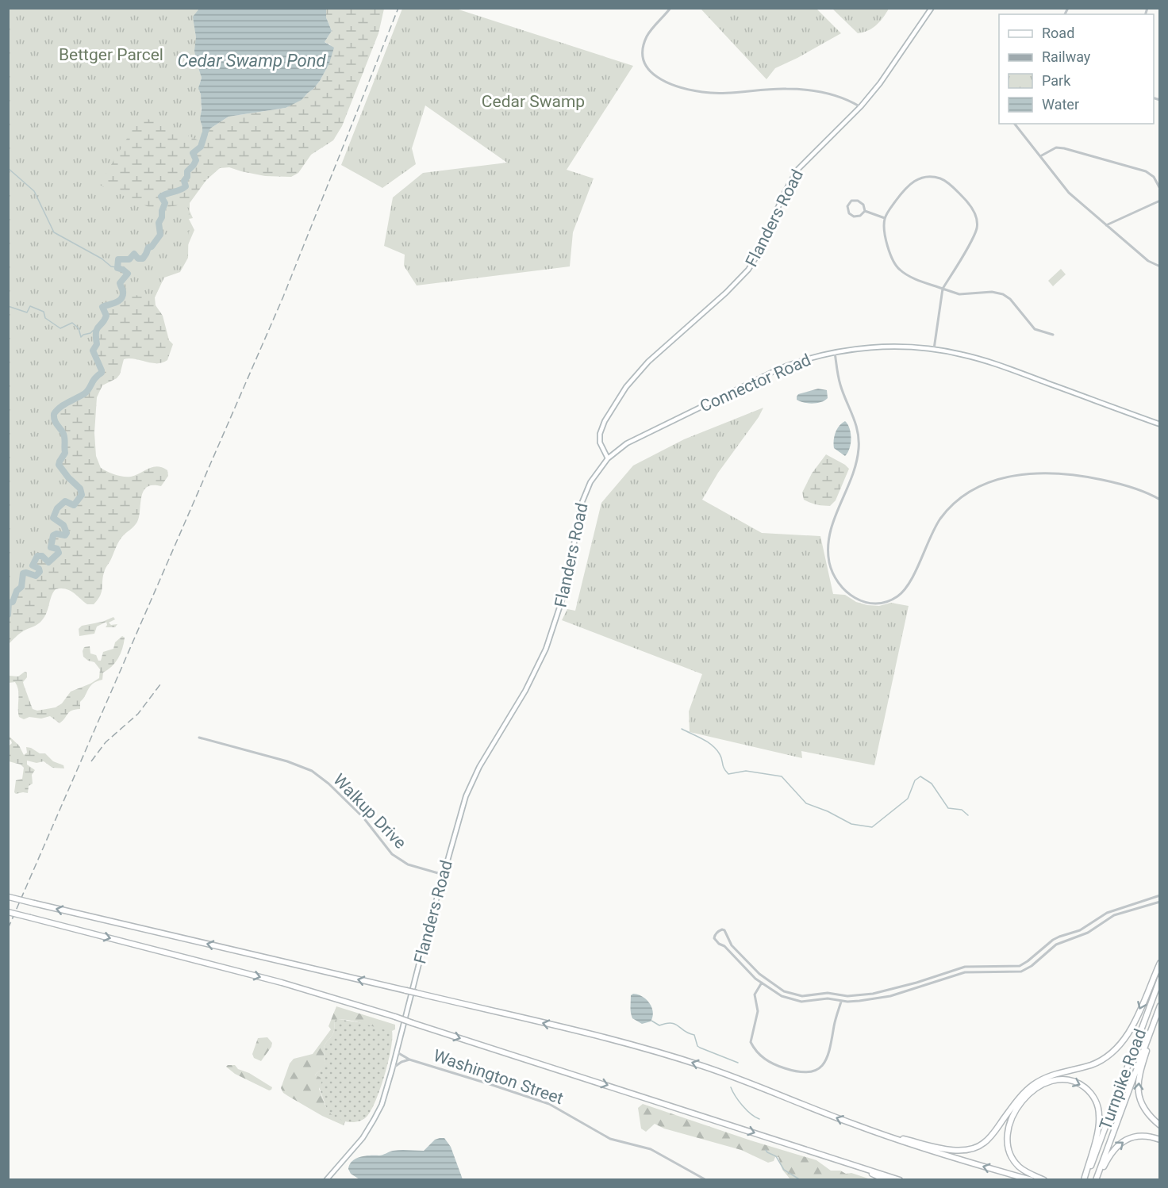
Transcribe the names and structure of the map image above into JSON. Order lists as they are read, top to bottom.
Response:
{
  "streets": {
    "highway": ["Turnpike Road"],
    "main road": ["Flanders Road", "Connector Road"],
    "street": ["Walkup Drive", "Washington Street"]
  },
  "crossings": [
    ["Flanders Road", "Connector Road"],
    ["Flanders Road", "Walkup Drive"],
    ["Flanders Road", "Washington Street"]
  ],
  "water": ["Cedar Swamp Pond"],
  "parks": ["Bettger Parcel", "Cedar Swamp"],
  "legend": [
    "Road",
    "Railway",
    "Park",
    "Water"
  ]
}
